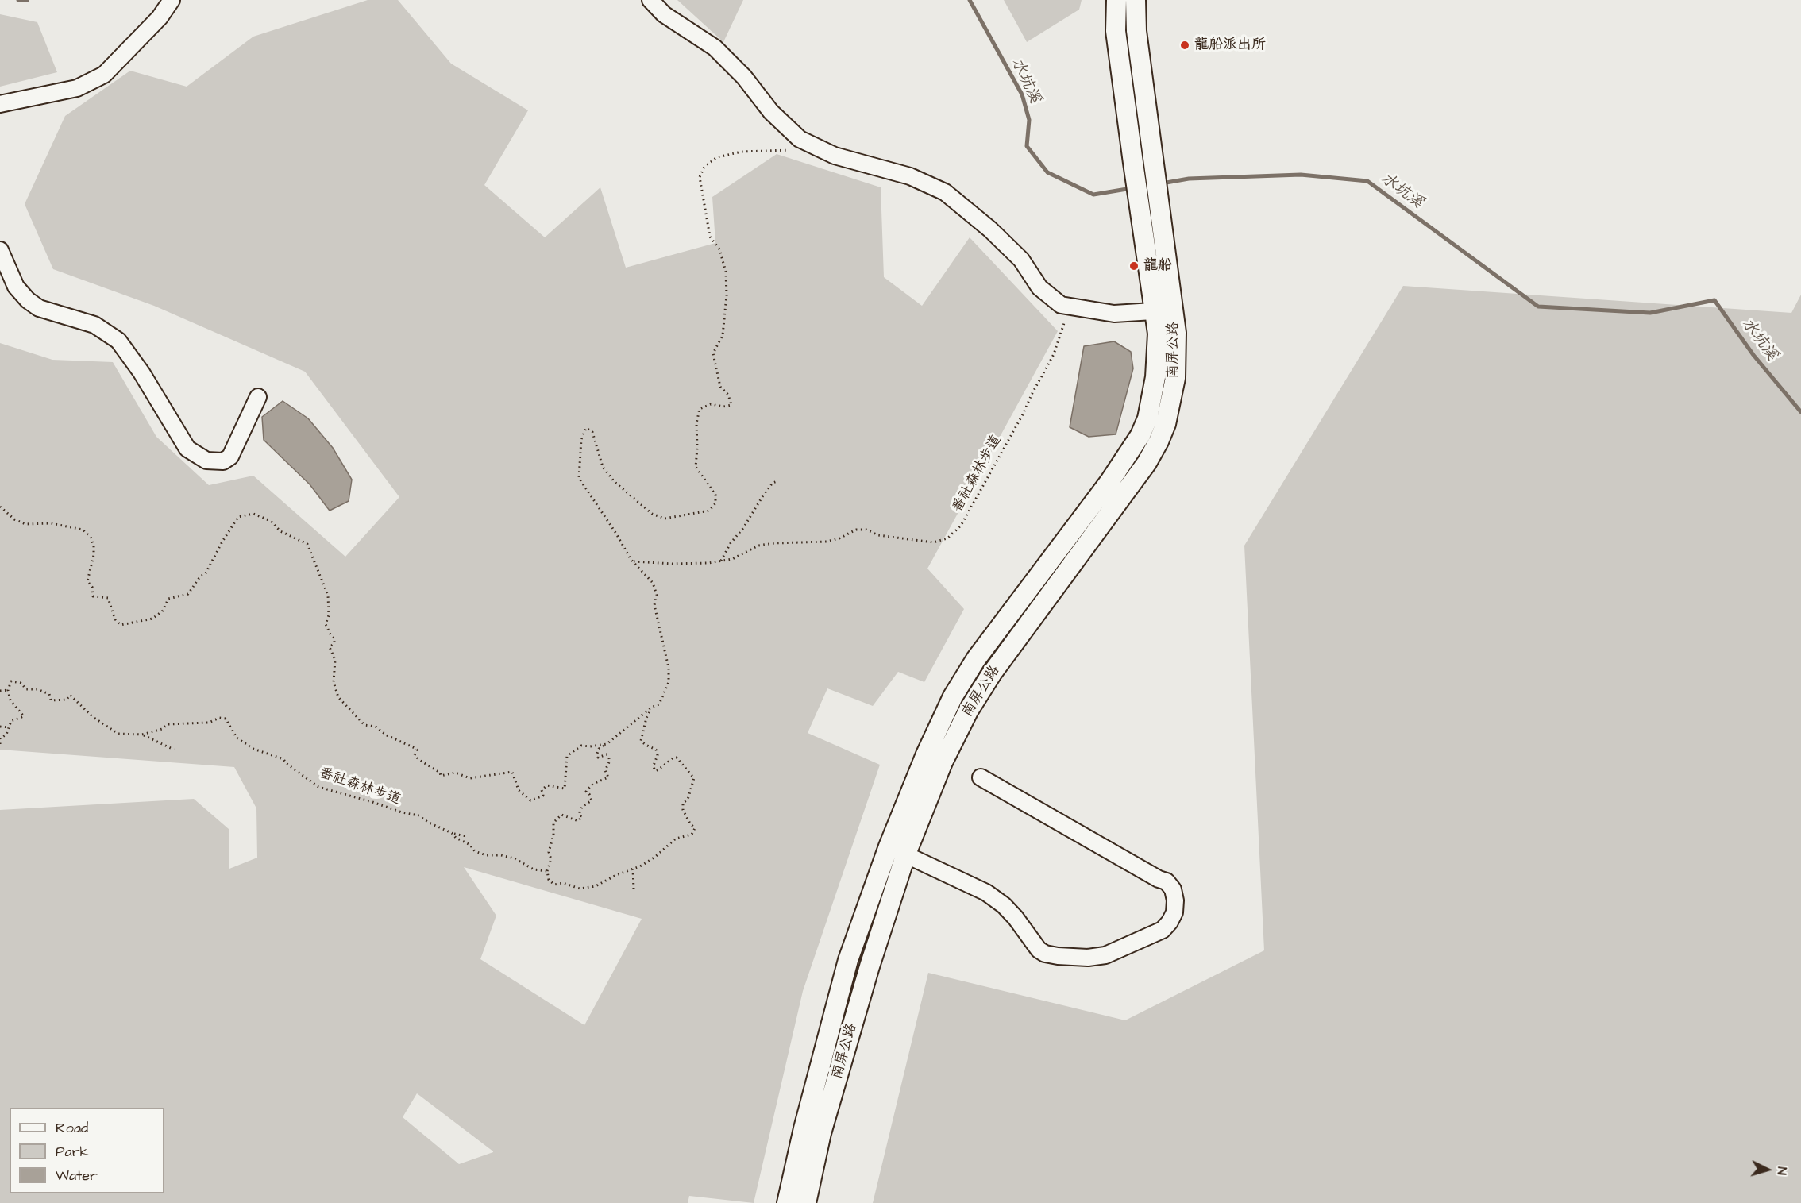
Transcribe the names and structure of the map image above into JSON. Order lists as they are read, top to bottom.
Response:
{
  "streets": {
    "main road": ["南屏公路"],
    "path": ["番社森林步道"]
  },
  "water": ["水坑溪"],
  "places": ["龍船派出所", "龍船"],
  "legend": ["Road", "Park", "Water"],
  "north": "right"
}
